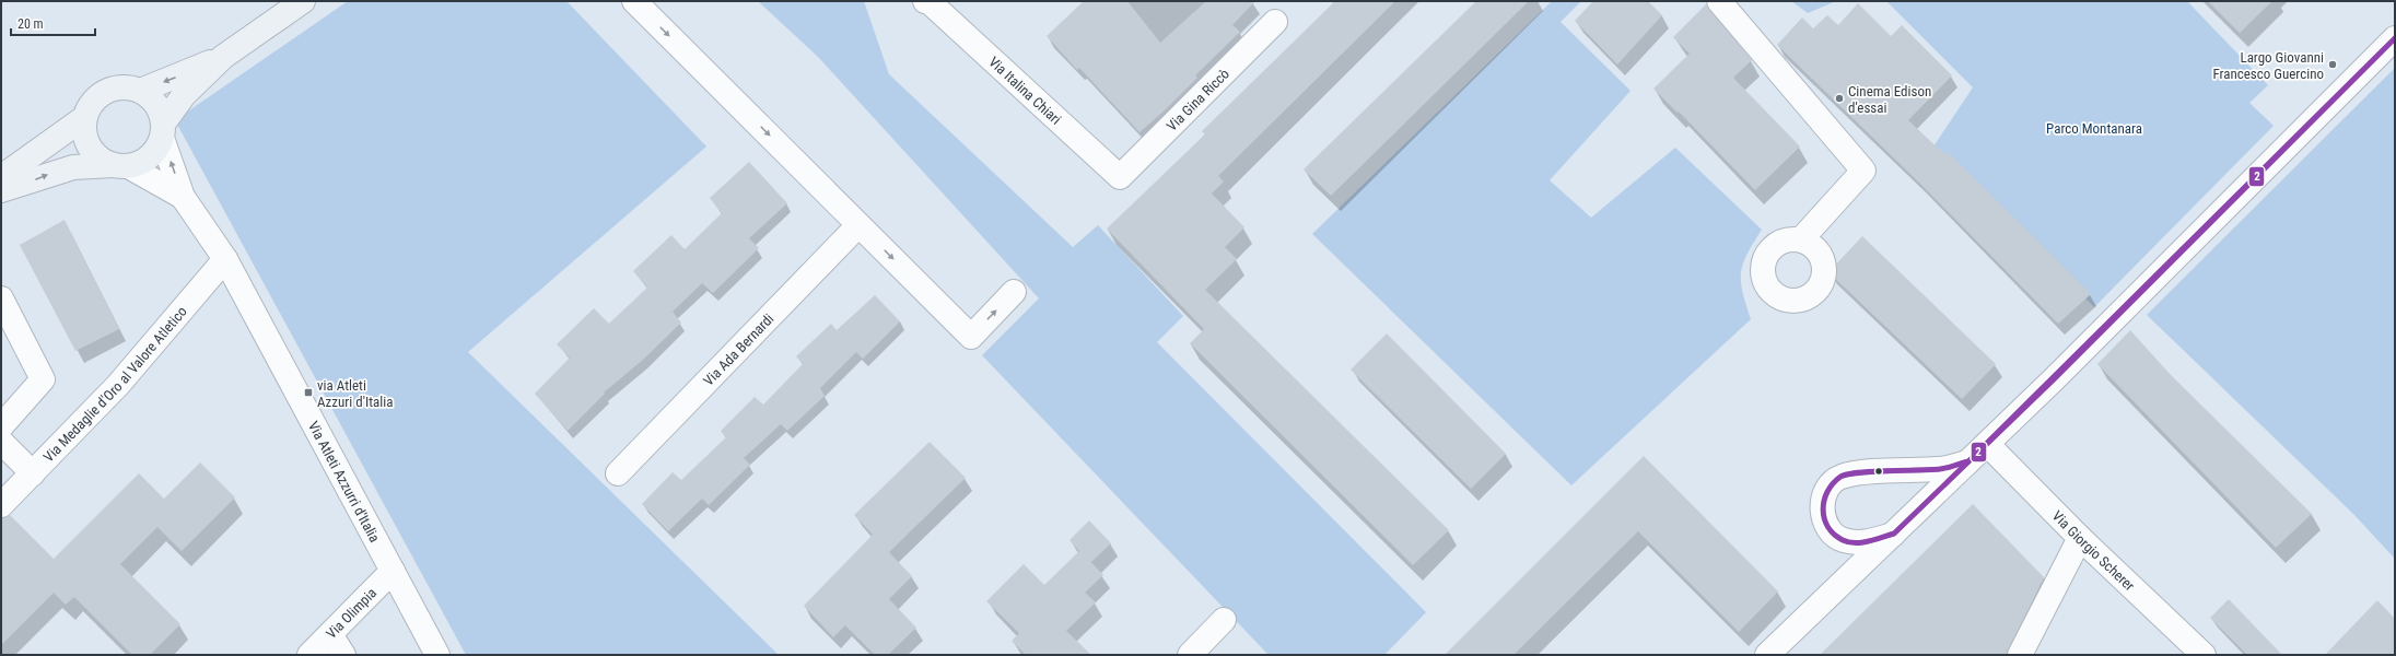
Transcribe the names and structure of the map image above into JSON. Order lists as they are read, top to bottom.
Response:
{
  "streets": {
    "street": [
      "Via Italina Chiari",
      "Via Gina Riccò",
      "Via Ada Bernardi",
      "Via Medaglie d'Oro al Valore Atletico",
      "Via Atleti Azzurri d'Italia",
      "Via Giorgio Scherer",
      "Via Olimpia"
    ]
  },
  "crossings": [
    ["Via Italina Chiari", "Via Gina Riccò"],
    ["Via Medaglie d'Oro al Valore Atletico", "Via Atleti Azzurri d'Italia"],
    ["Via Atleti Azzurri d'Italia", "Via Olimpia"]
  ],
  "parks": ["Parco Montanara"],
  "places": {
    "other": ["Largo Giovanni Francesco Guercino", "Cinema Edison d'essai"],
    "transit": ["via Atleti Azzuri d'Italia"]
  },
  "lines": ["transit line 2"],
  "scale_bar": "20 m"
}
